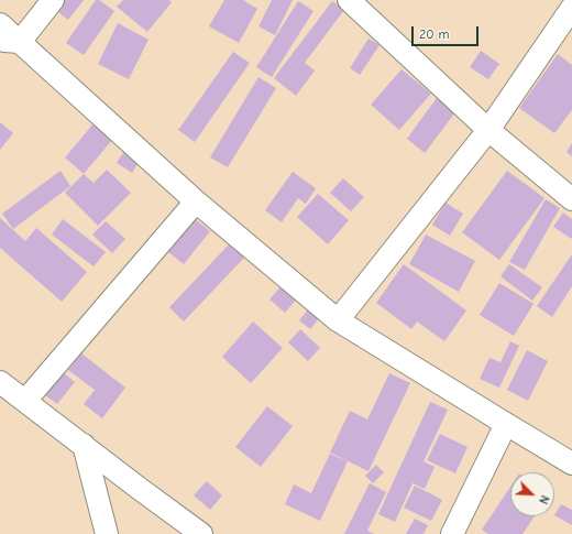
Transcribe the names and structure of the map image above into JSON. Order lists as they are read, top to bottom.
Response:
{
  "scale_bar": "20 m",
  "north": "bottom right"
}
